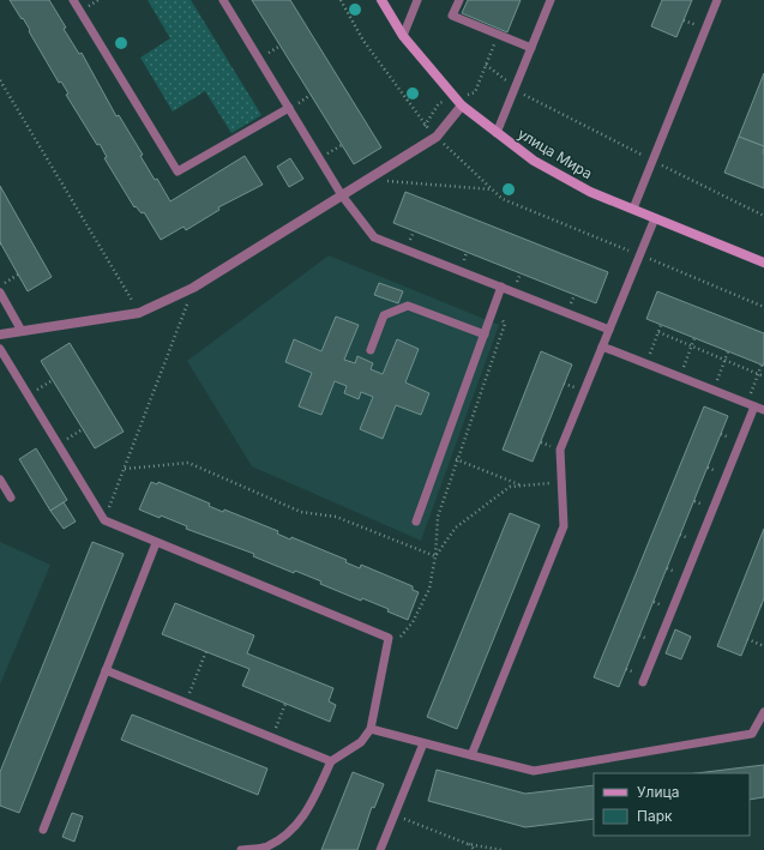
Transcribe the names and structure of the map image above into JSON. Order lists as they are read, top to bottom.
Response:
{
  "streets": {
    "street": ["улица Мира"]
  },
  "legend": ["Улица", "Парк"]
}
